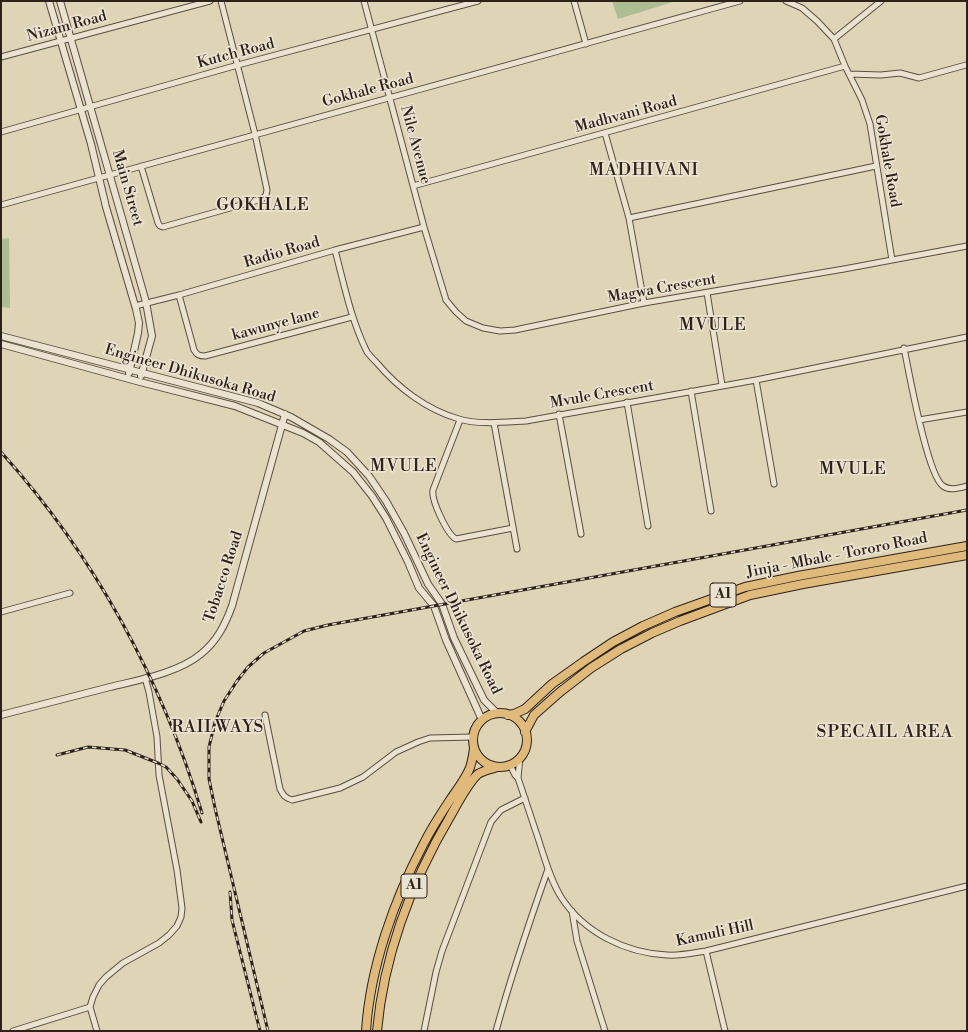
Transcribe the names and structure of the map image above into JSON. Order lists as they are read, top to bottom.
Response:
{
  "streets": {
    "highway": ["Jinja - Mbale - Tororo Road", "A1"],
    "street": [
      "Nizam Road",
      "Kutch Road",
      "Gokhale Road",
      "Madhvani Road",
      "Nile Avenue",
      "Main Street",
      "Radio Road",
      "Magwa Crescent",
      "kawunye lane",
      "Engineer Dhikusoka Road",
      "Mvule Crescent",
      "Tobacco Road",
      "Kamuli Hill"
    ]
  },
  "crossings": [
    ["Nizam Road", "Main Street"],
    ["Kutch Road", "Nile Avenue"],
    ["Kutch Road", "Main Street"],
    ["Gokhale Road", "Madhvani Road"],
    ["Gokhale Road", "Nile Avenue"],
    ["Gokhale Road", "Main Street"],
    ["Gokhale Road", "Magwa Crescent"],
    ["Madhvani Road", "Nile Avenue"],
    ["Nile Avenue", "Radio Road"],
    ["Nile Avenue", "Magwa Crescent"],
    ["Main Street", "Radio Road"],
    ["Main Street", "Engineer Dhikusoka Road"],
    ["Radio Road", "Magwa Crescent"],
    ["Radio Road", "kawunye lane"],
    ["Radio Road", "Mvule Crescent"],
    ["kawunye lane", "Mvule Crescent"],
    ["Engineer Dhikusoka Road", "Jinja - Mbale - Tororo Road"],
    ["Engineer Dhikusoka Road", "Tobacco Road"],
    ["Engineer Dhikusoka Road", "A1"],
    ["Engineer Dhikusoka Road", "Kamuli Hill"],
    ["Jinja - Mbale - Tororo Road", "A1"],
    ["Jinja - Mbale - Tororo Road", "Kamuli Hill"],
    ["A1", "Kamuli Hill"]
  ],
  "districts": [
    "MADHIVANI",
    "GOKHALE",
    "MVULE",
    "MVULE",
    "MVULE",
    "RAILWAYS",
    "SPECAIL AREA"
  ]
}
